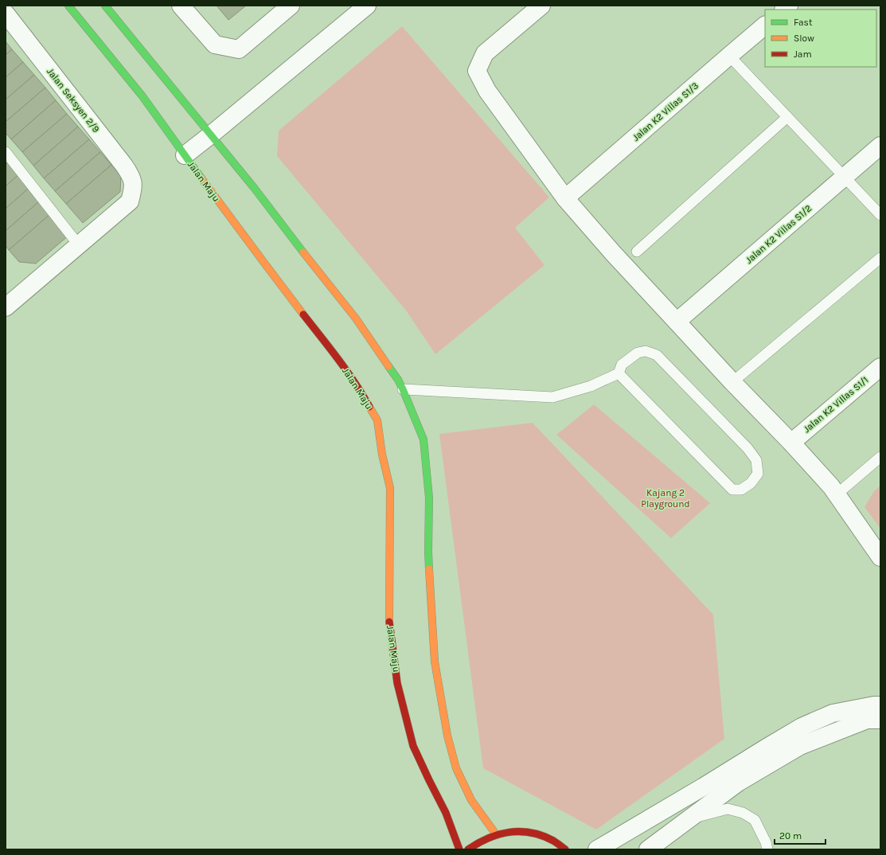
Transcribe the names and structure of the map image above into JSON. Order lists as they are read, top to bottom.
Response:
{
  "streets": {
    "street": [
      "Jalan Seksyen 2/9",
      "Jalan K2 Villas S1/3",
      "Jalan Maju",
      "Jalan K2 Villas S1/2",
      "Jalan K2 Villas S1/1"
    ]
  },
  "parks": ["Kajang 2 Playground"],
  "legend": ["Fast", "Slow", "Jam"],
  "scale_bar": "20 m"
}
